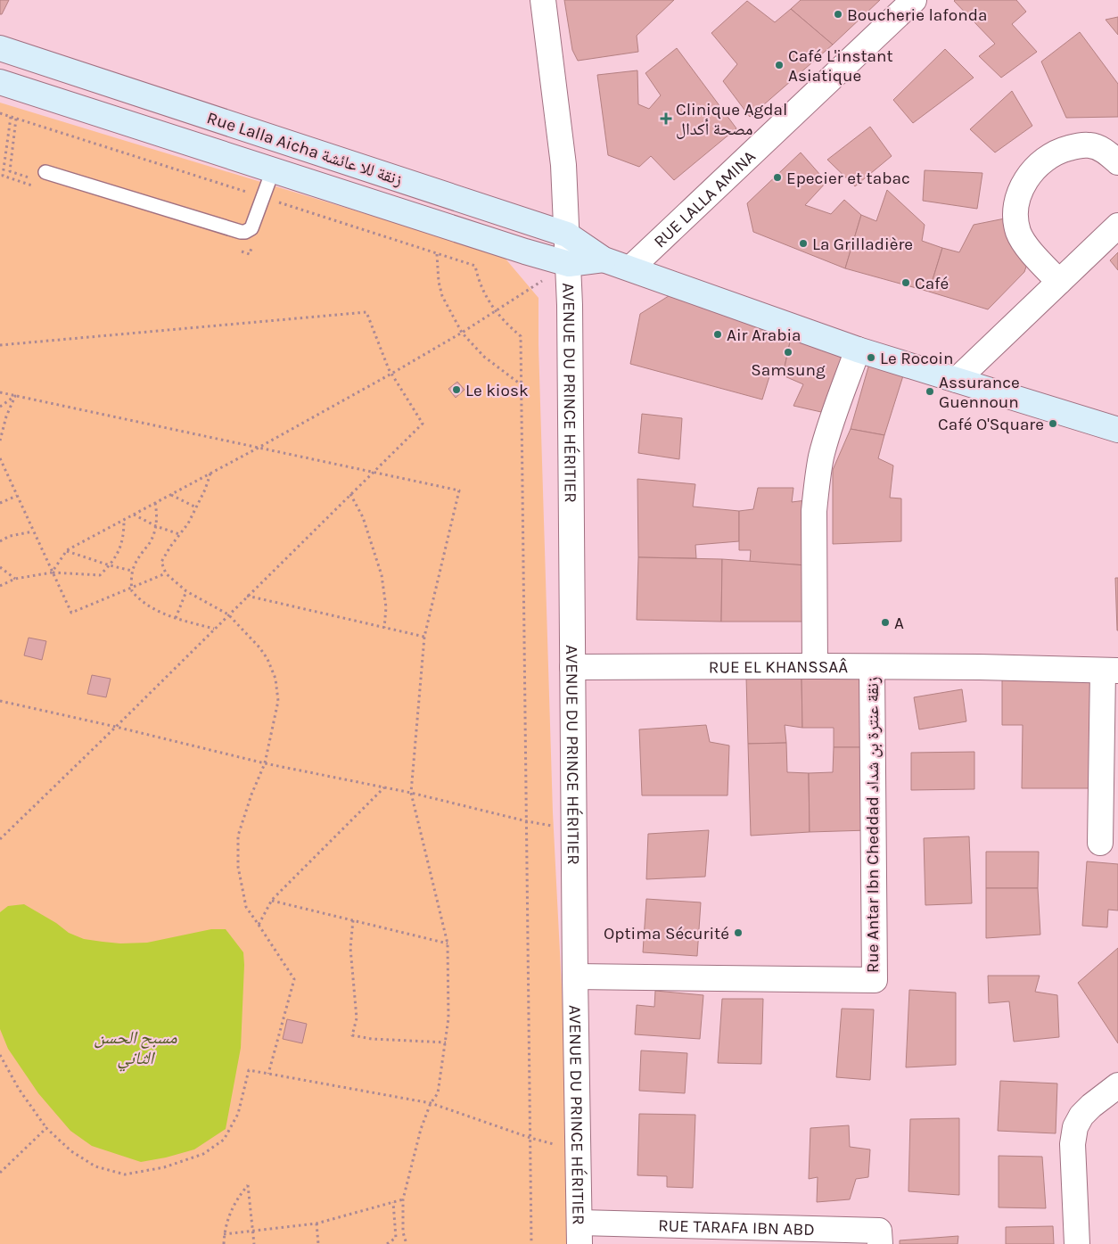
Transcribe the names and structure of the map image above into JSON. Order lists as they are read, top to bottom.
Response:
{
  "streets": {
    "street": [
      "Rue Lalla Aicha زنقة للا عائشة",
      "RUE LALLA AMINA",
      "AVENUE DU PRINCE HÉRITIER",
      "RUE EL KHANSSAÂ",
      "Rue Antar Ibn Cheddad زنقة عنترة بن شداد",
      "RUE TARAFA IBN ABD"
    ]
  },
  "crossings": [
    ["Rue Lalla Aicha زنقة للا عائشة", "RUE LALLA AMINA"],
    ["Rue Lalla Aicha زنقة للا عائشة", "AVENUE DU PRINCE HÉRITIER"],
    ["AVENUE DU PRINCE HÉRITIER", "RUE EL KHANSSAÂ"],
    ["AVENUE DU PRINCE HÉRITIER", "Rue Antar Ibn Cheddad زنقة عنترة بن شداد"],
    ["AVENUE DU PRINCE HÉRITIER", "RUE TARAFA IBN ABD"],
    ["RUE EL KHANSSAÂ", "Rue Antar Ibn Cheddad زنقة عنترة بن شداد"]
  ],
  "water": ["مسبح الحسن الثاني"],
  "places": {
    "other": [
      "Boucherie lafonda",
      "Café L'instant Asiatique",
      "Epecier et tabac",
      "La Grilladière",
      "Café",
      "Air Arabia",
      "Samsung",
      "Le Rocoin",
      "Le kiosk",
      "Assurance Guennoun",
      "Café O'Square",
      "A",
      "Optima Sécurité"
    ],
    "health": ["Clinique Agdal مصحة أكدال"]
  }
}
